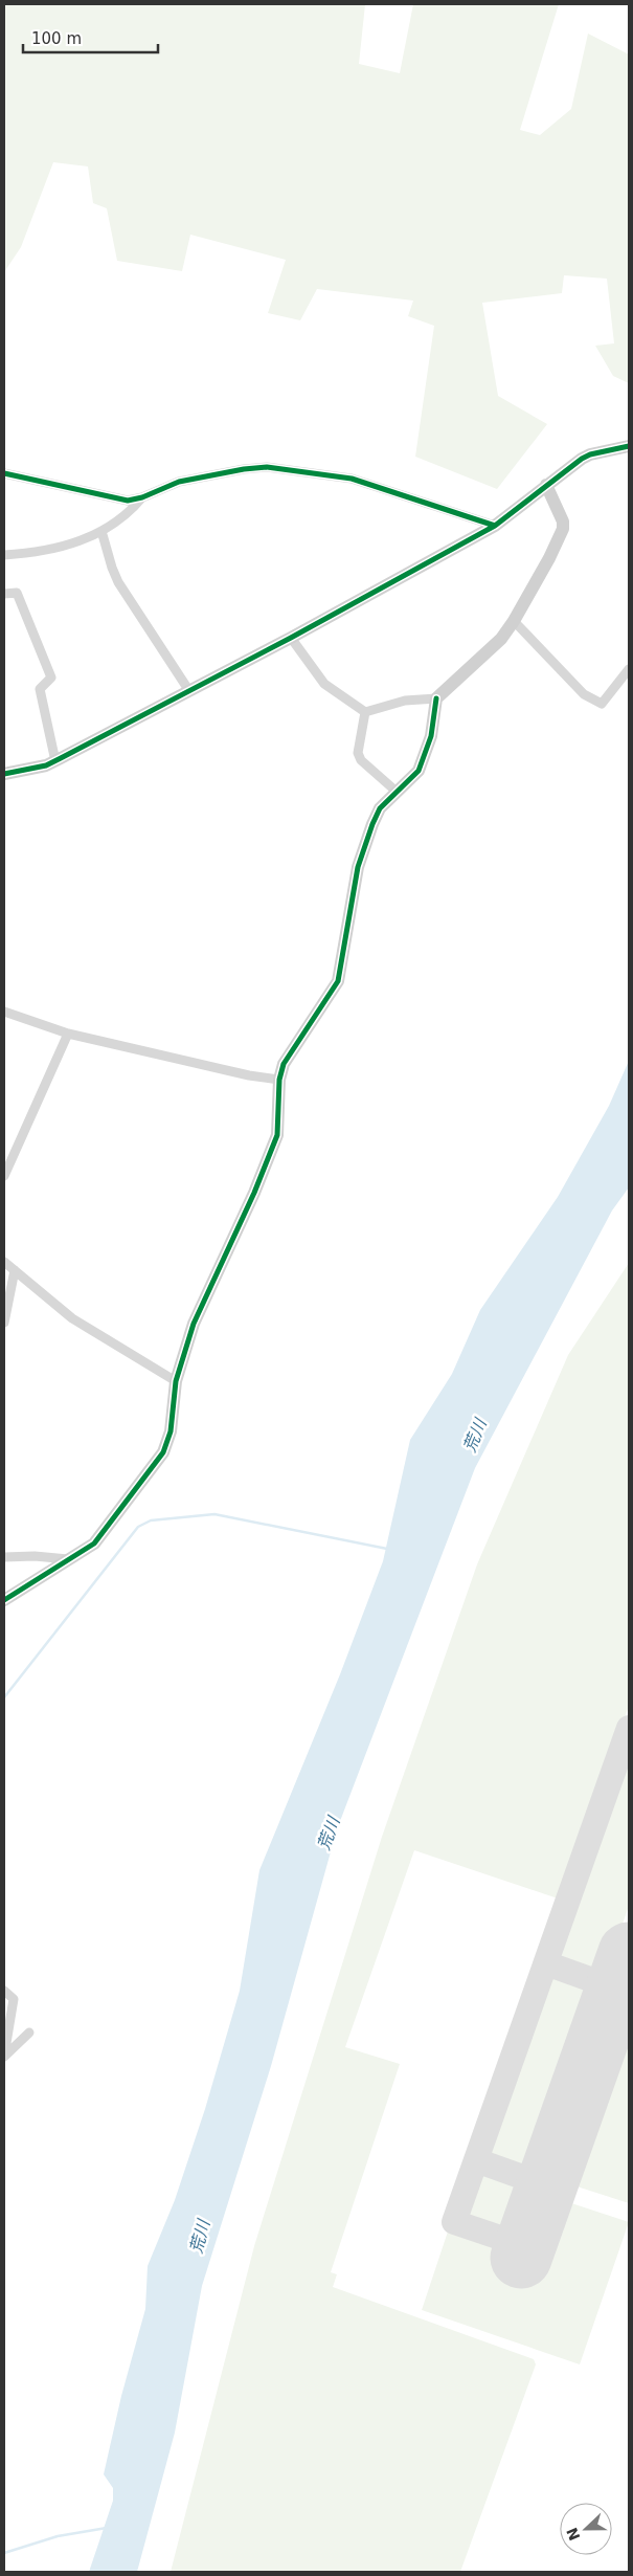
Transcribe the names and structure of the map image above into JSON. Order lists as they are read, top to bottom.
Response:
{
  "water": ["荒川"],
  "scale_bar": "100 m",
  "north": "left"
}
